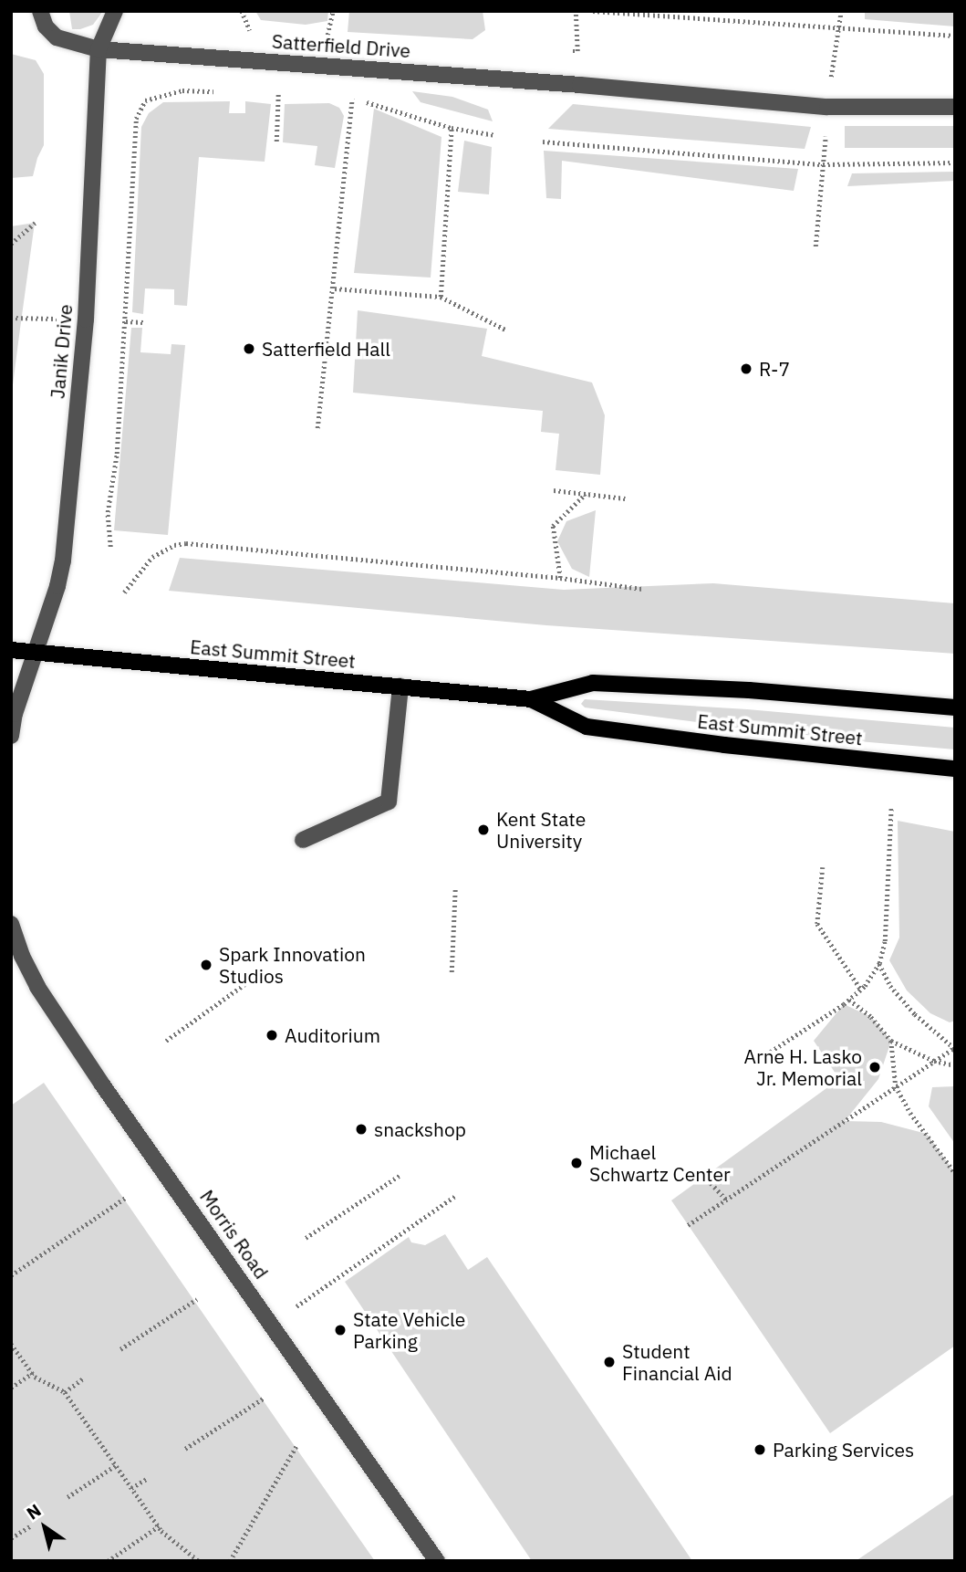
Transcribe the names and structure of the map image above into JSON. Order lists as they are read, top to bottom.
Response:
{
  "streets": {
    "main road": ["East Summit Street"],
    "street": ["Satterfield Drive", "Janik Drive", "Morris Road"]
  },
  "crossings": [
    ["Satterfield Drive", "Janik Drive"],
    ["Janik Drive", "East Summit Street"]
  ],
  "places": [
    "Satterfield Hall",
    "R-7",
    "Kent State University",
    "Spark Innovation Studios",
    "Auditorium",
    "Arne H. Lasko Jr. Memorial",
    "snackshop",
    "Michael Schwartz Center",
    "State Vehicle Parking",
    "Student Financial Aid",
    "Parking Services"
  ],
  "north": "top left"
}
